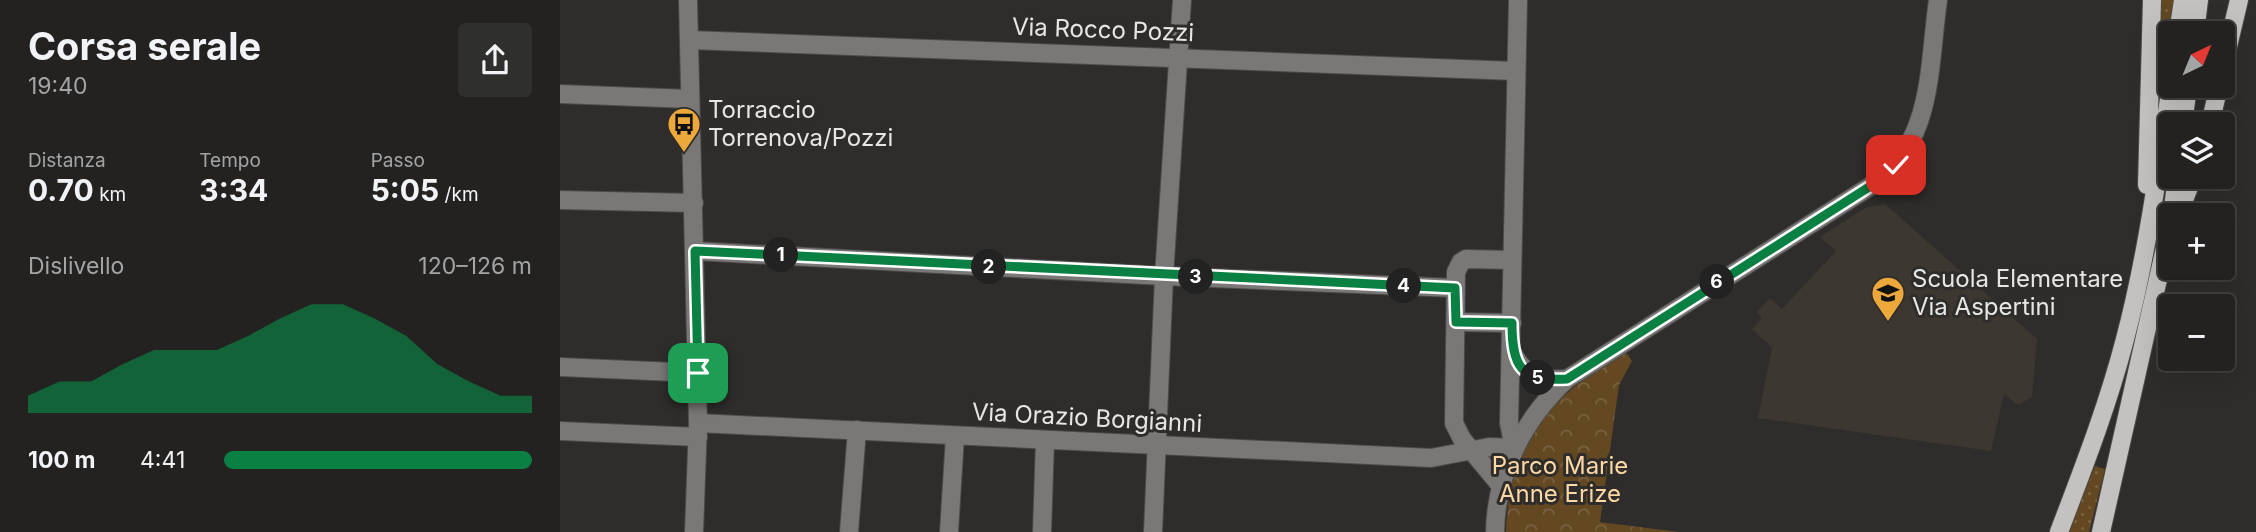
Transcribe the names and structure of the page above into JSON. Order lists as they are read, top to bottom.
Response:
{
  "streets": {
    "street": ["Via Rocco Pozzi", "Via Orazio Borgianni"]
  },
  "parks": ["Parco Marie Anne Erize"],
  "places": {
    "bus stop": ["Torraccio Torrenova/Pozzi"],
    "school or university": ["Scuola Elementare Via Aspertini"]
  },
  "north": "top right",
  "page": {
    "heading": ["Corsa serale", "19:40"],
    "map_buttons": ["+", "−"],
    "stats": [
      ["Distanza", "0.70 km"],
      ["Tempo", "3:34"],
      ["Passo", "5:05 /km"]
    ],
    "pins": [
      "1",
      "2",
      "3",
      "6",
      "4",
      "5"
    ],
    "chart": ["Dislivello", "120–126 m"],
    "list": [
      {
        "name": "100 m",
        "note": "4:41"
      }
    ]
  }
}
